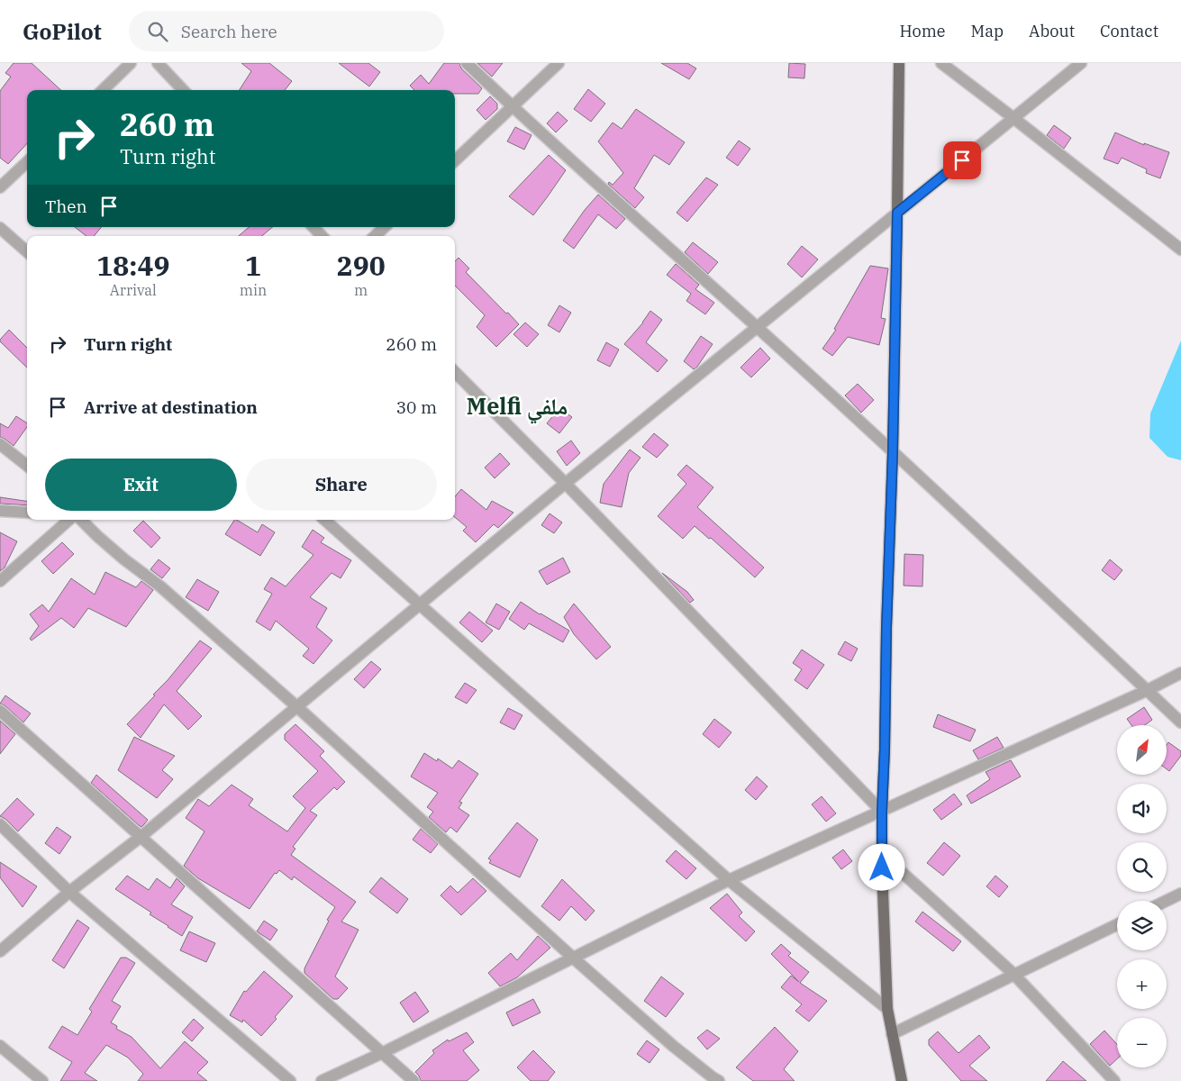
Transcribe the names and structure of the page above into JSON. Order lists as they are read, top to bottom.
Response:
{
  "districts": ["Melfi ملفي"],
  "north": "top right",
  "page": {
    "header": "GoPilot",
    "search": "Search here",
    "nav": [
      "Home",
      "Map",
      "About",
      "Contact"
    ],
    "turn": ["260 m", "Turn right"],
    "then": "Then",
    "eta": [
      "18:49",
      "Arrival",
      "1",
      "min",
      "290",
      "m"
    ],
    "list": [
      {
        "name": "Turn right",
        "value": "260 m"
      },
      {
        "name": "Arrive at destination",
        "value": "30 m"
      }
    ],
    "buttons": ["Exit", "Share"],
    "map_buttons": ["+", "−"]
  }
}
